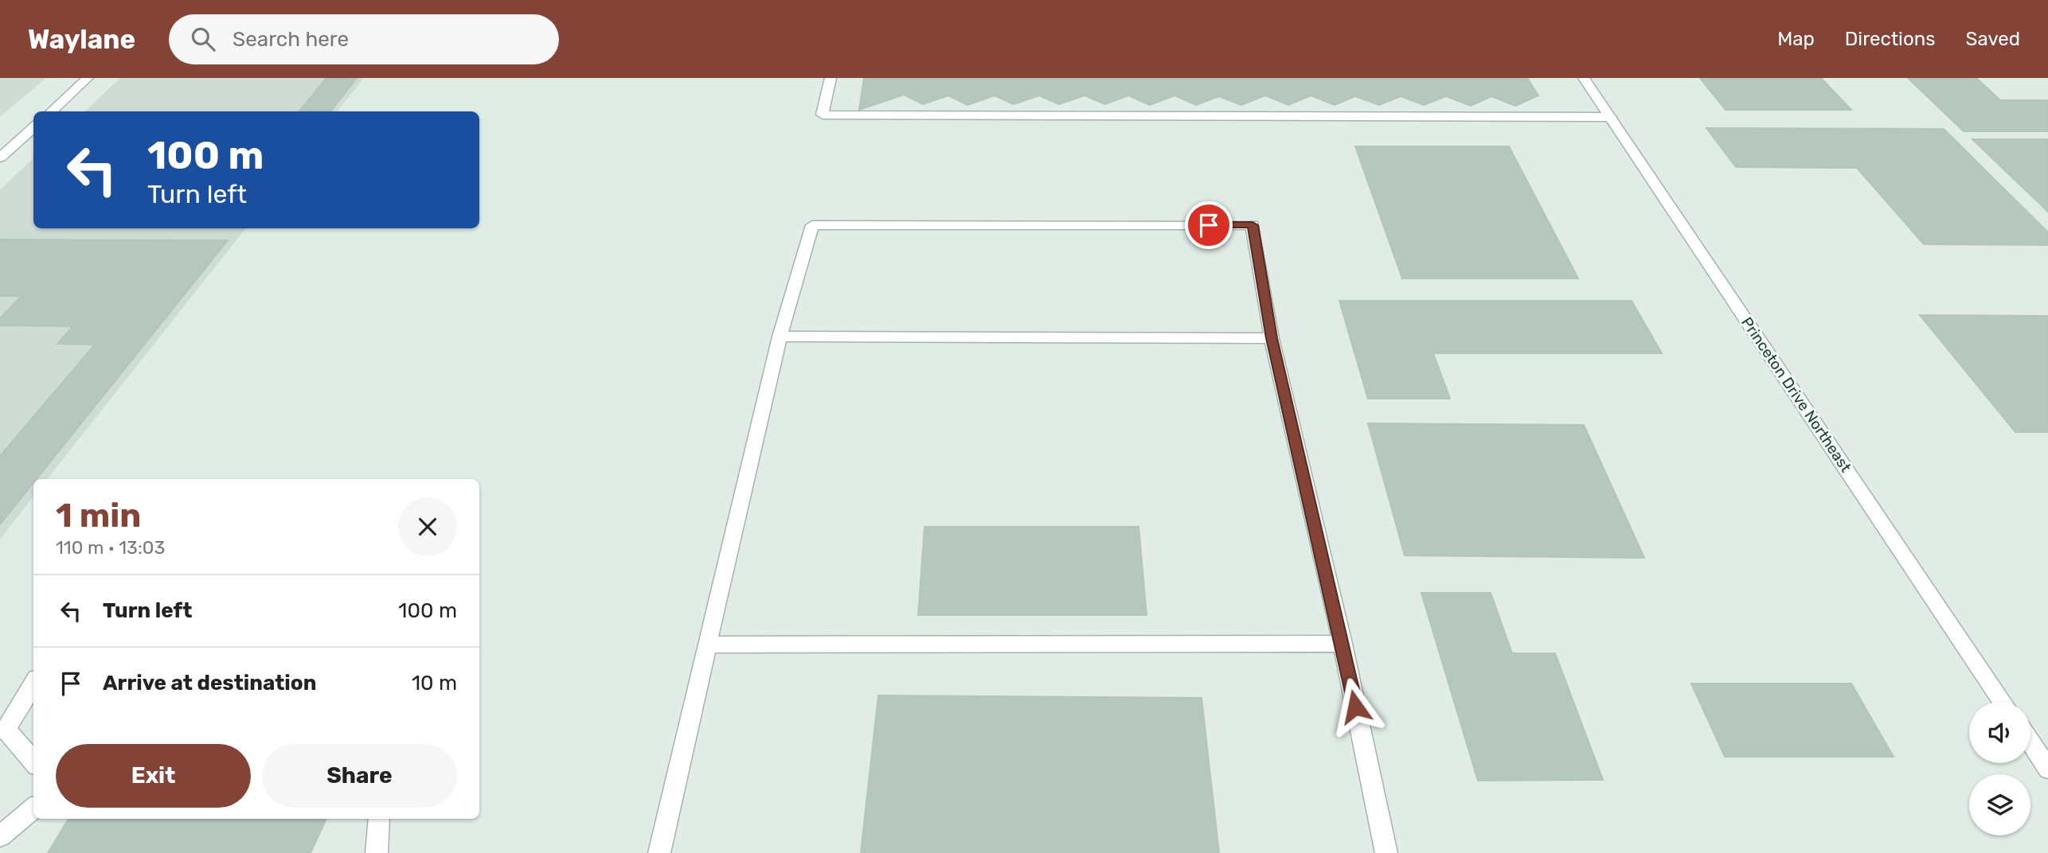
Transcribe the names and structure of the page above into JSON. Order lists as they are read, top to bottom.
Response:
{
  "streets": {
    "street": ["Princeton Drive Northeast"]
  },
  "page": {
    "header": "Waylane",
    "search": "Search here",
    "nav": ["Map", "Directions", "Saved"],
    "turn": ["100 m", "Turn left"],
    "heading": ["1 min", "110 m · 13:03"],
    "list": [
      {
        "name": "Turn left",
        "value": "100 m"
      },
      {
        "name": "Arrive at destination",
        "value": "10 m"
      }
    ],
    "buttons": ["Exit", "Share"]
  }
}
